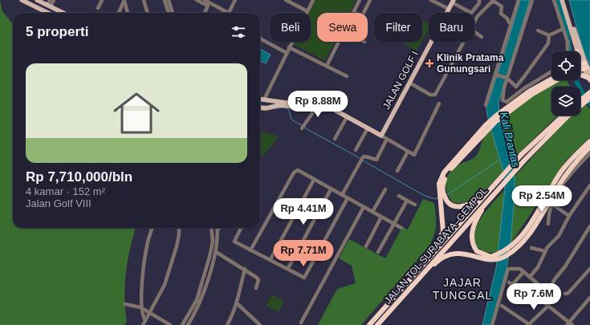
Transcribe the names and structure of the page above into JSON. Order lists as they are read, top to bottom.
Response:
{
  "streets": {
    "highway": ["JALAN TOL SURABAYA–GEMPOL"],
    "main road": ["JALAN GOLF I"]
  },
  "districts": ["JAJAR TUNGGAL"],
  "water": ["Kali Brantas"],
  "places": {
    "health": ["Klinik Pratama Gunungsari"]
  },
  "page": {
    "chip": [
      "Beli",
      "Sewa",
      "Filter",
      "Baru"
    ],
    "heading": "5 properti",
    "list": [
      {
        "name": "Rp 7,710,000/bln",
        "note": "4 kamar · 152 m² · Jalan Golf VIII"
      }
    ],
    "price": [
      "Rp 8.88M",
      "Rp 2.54M",
      "Rp 4.41M",
      "Rp 7.71M",
      "Rp 7.6M"
    ]
  }
}
